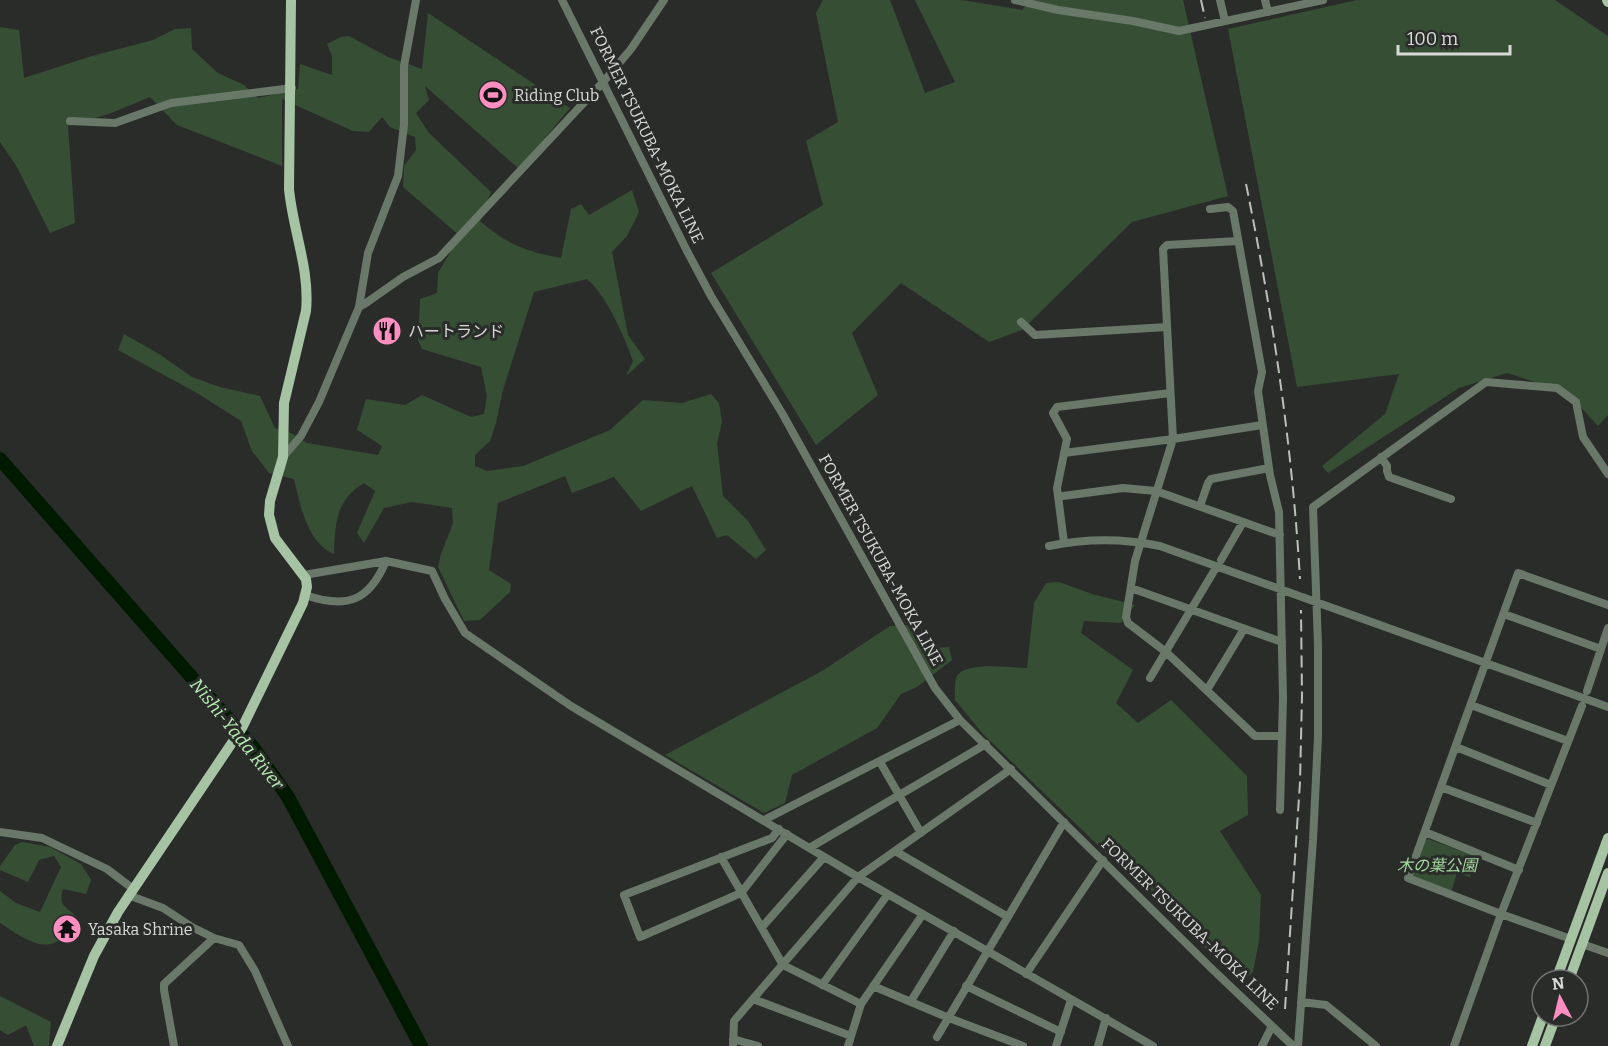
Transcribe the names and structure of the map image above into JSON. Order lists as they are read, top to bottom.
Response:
{
  "streets": {
    "street": ["FORMER TSUKUBA-MOKA LINE"]
  },
  "water": ["Nishi-Yada River"],
  "parks": ["木の葉公園"],
  "places": {
    "sports": ["Riding Club"],
    "restaurant": ["ハートランド"],
    "temple": ["Yasaka Shrine"]
  },
  "scale_bar": "100 m",
  "north": "top"
}
